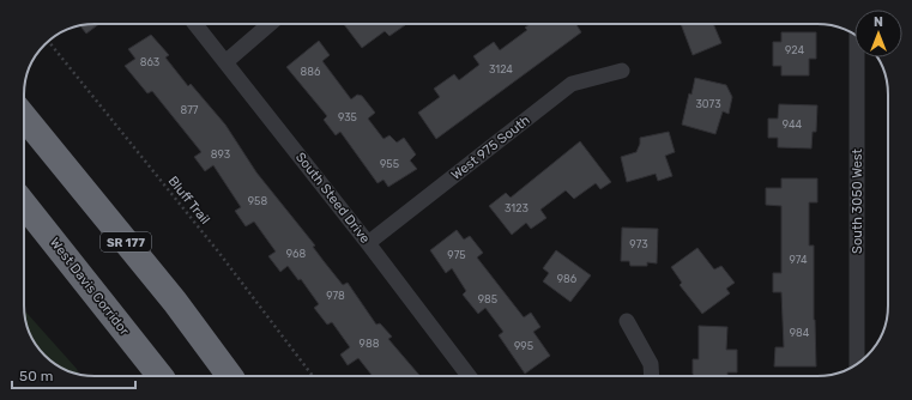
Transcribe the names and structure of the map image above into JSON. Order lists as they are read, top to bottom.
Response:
{
  "streets": {
    "highway": ["SR 177", "West Davis Corridor"],
    "street": ["West 975 South", "South Steed Drive", "South 3050 West"],
    "path": ["Bluff Trail"]
  },
  "crossings": [
    ["West 975 South", "South Steed Drive"]
  ],
  "house_numbers": [
    "924",
    "863",
    "3124",
    "886",
    "3073",
    "877",
    "935",
    "944",
    "893",
    "955",
    "958",
    "3123",
    "973",
    "968",
    "975",
    "974",
    "986",
    "978",
    "985",
    "984",
    "988",
    "995"
  ],
  "scale_bar": "50 m",
  "north": "top"
}
